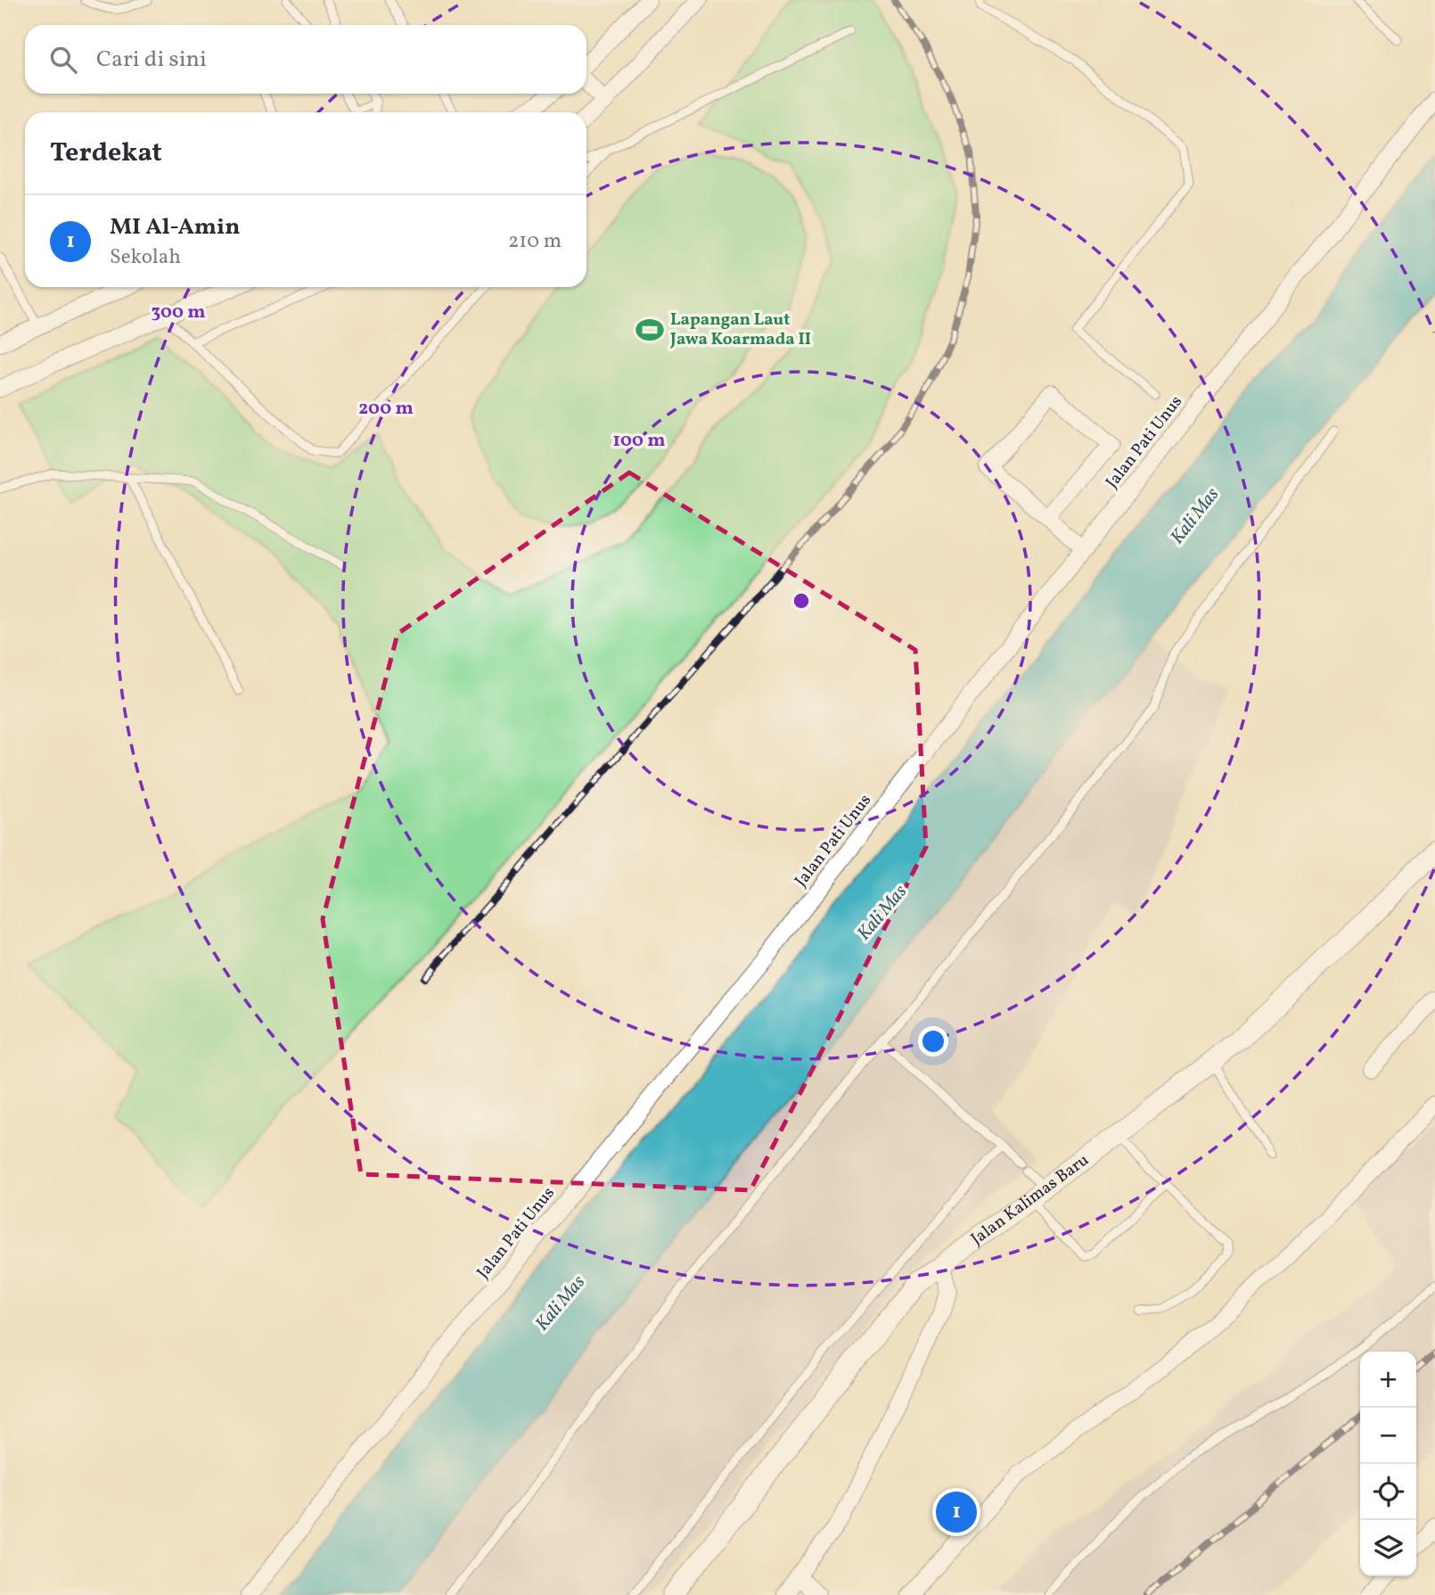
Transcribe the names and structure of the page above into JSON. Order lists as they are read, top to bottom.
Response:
{
  "streets": {
    "street": ["Jalan Pati Unus", "Jalan Kalimas Baru"]
  },
  "water": ["Kali Mas"],
  "places": {
    "sports": ["Lapangan Laut Jawa Koarmada II"]
  },
  "page": {
    "search": "Cari di sini",
    "heading": "Terdekat",
    "list": [
      {
        "mark": "1",
        "name": "MI Al-Amin",
        "note": "Sekolah",
        "value": "210 m"
      }
    ],
    "map_buttons": ["+", "−"],
    "pins": "1"
  },
  "rings": ["300 m", "200 m", "100 m"]
}
